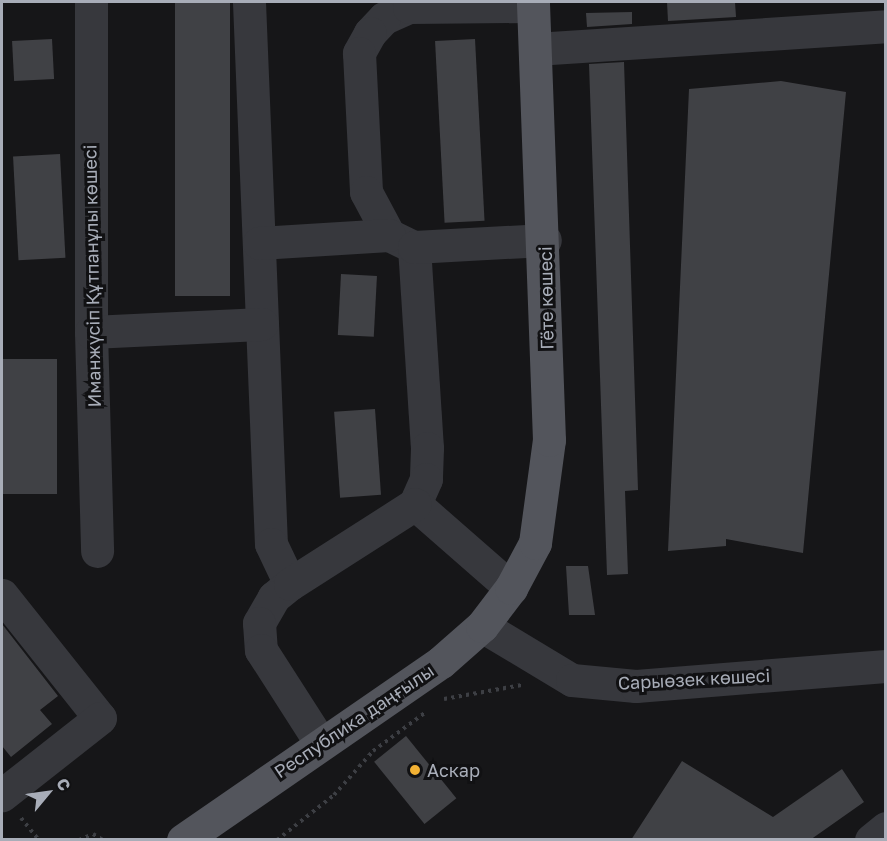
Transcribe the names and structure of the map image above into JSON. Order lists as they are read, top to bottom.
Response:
{
  "streets": {
    "main road": ["Гёте көшесі", "Республика даңғылы"],
    "street": ["Иманжүсіп Құтпанұлы көшесі", "Сарыөзек көшесі"]
  },
  "crossings": [
    ["Гёте көшесі", "Республика даңғылы"],
    ["Сарыөзек көшесі", "Республика даңғылы"]
  ],
  "places": ["Аскар"],
  "north": "top right"
}
